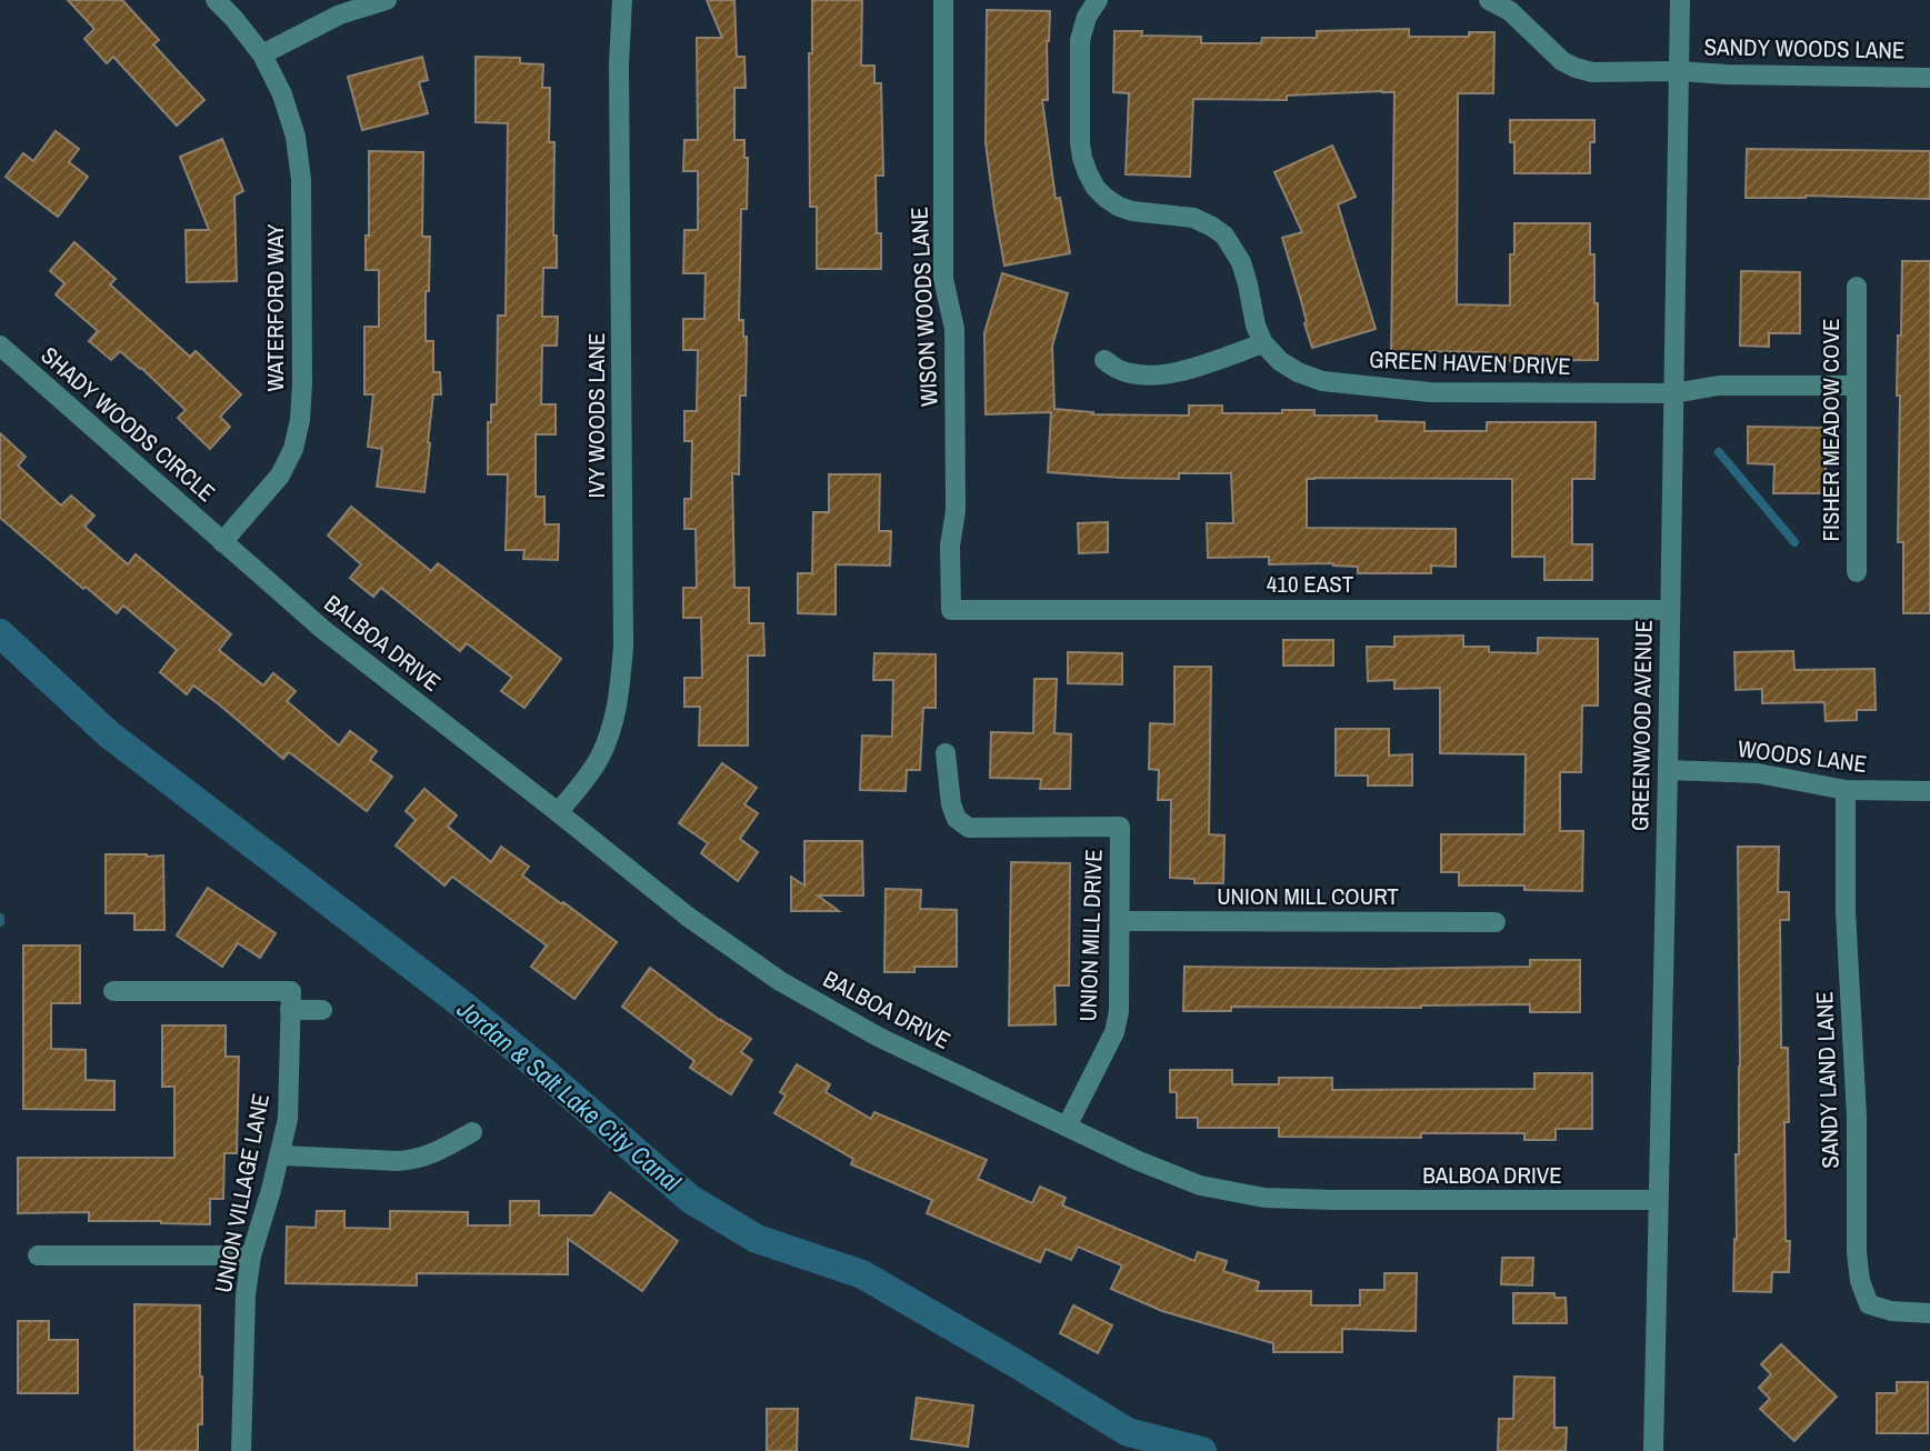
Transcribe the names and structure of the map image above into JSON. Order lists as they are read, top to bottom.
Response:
{
  "streets": {
    "street": [
      "SANDY WOODS LANE",
      "WISON WOODS LANE",
      "WATERFORD WAY",
      "GREEN HAVEN DRIVE",
      "IVY WOODS LANE",
      "SHADY WOODS CIRCLE",
      "FISHER MEADOW COVE",
      "410 EAST",
      "BALBOA DRIVE",
      "GREENWOOD AVENUE",
      "WOODS LANE",
      "UNION MILL COURT",
      "UNION MILL DRIVE",
      "SANDY LAND LANE",
      "UNION VILLAGE LANE"
    ]
  },
  "crossings": [
    ["SANDY WOODS LANE", "GREENWOOD AVENUE"],
    ["WISON WOODS LANE", "410 EAST"],
    ["WATERFORD WAY", "SHADY WOODS CIRCLE"],
    ["WATERFORD WAY", "BALBOA DRIVE"],
    ["GREEN HAVEN DRIVE", "FISHER MEADOW COVE"],
    ["GREEN HAVEN DRIVE", "GREENWOOD AVENUE"],
    ["IVY WOODS LANE", "BALBOA DRIVE"],
    ["SHADY WOODS CIRCLE", "BALBOA DRIVE"],
    ["410 EAST", "GREENWOOD AVENUE"],
    ["BALBOA DRIVE", "GREENWOOD AVENUE"],
    ["BALBOA DRIVE", "UNION MILL DRIVE"],
    ["GREENWOOD AVENUE", "WOODS LANE"],
    ["WOODS LANE", "SANDY LAND LANE"],
    ["UNION MILL COURT", "UNION MILL DRIVE"]
  ],
  "water": ["Jordan & Salt Lake City Canal"]
}
